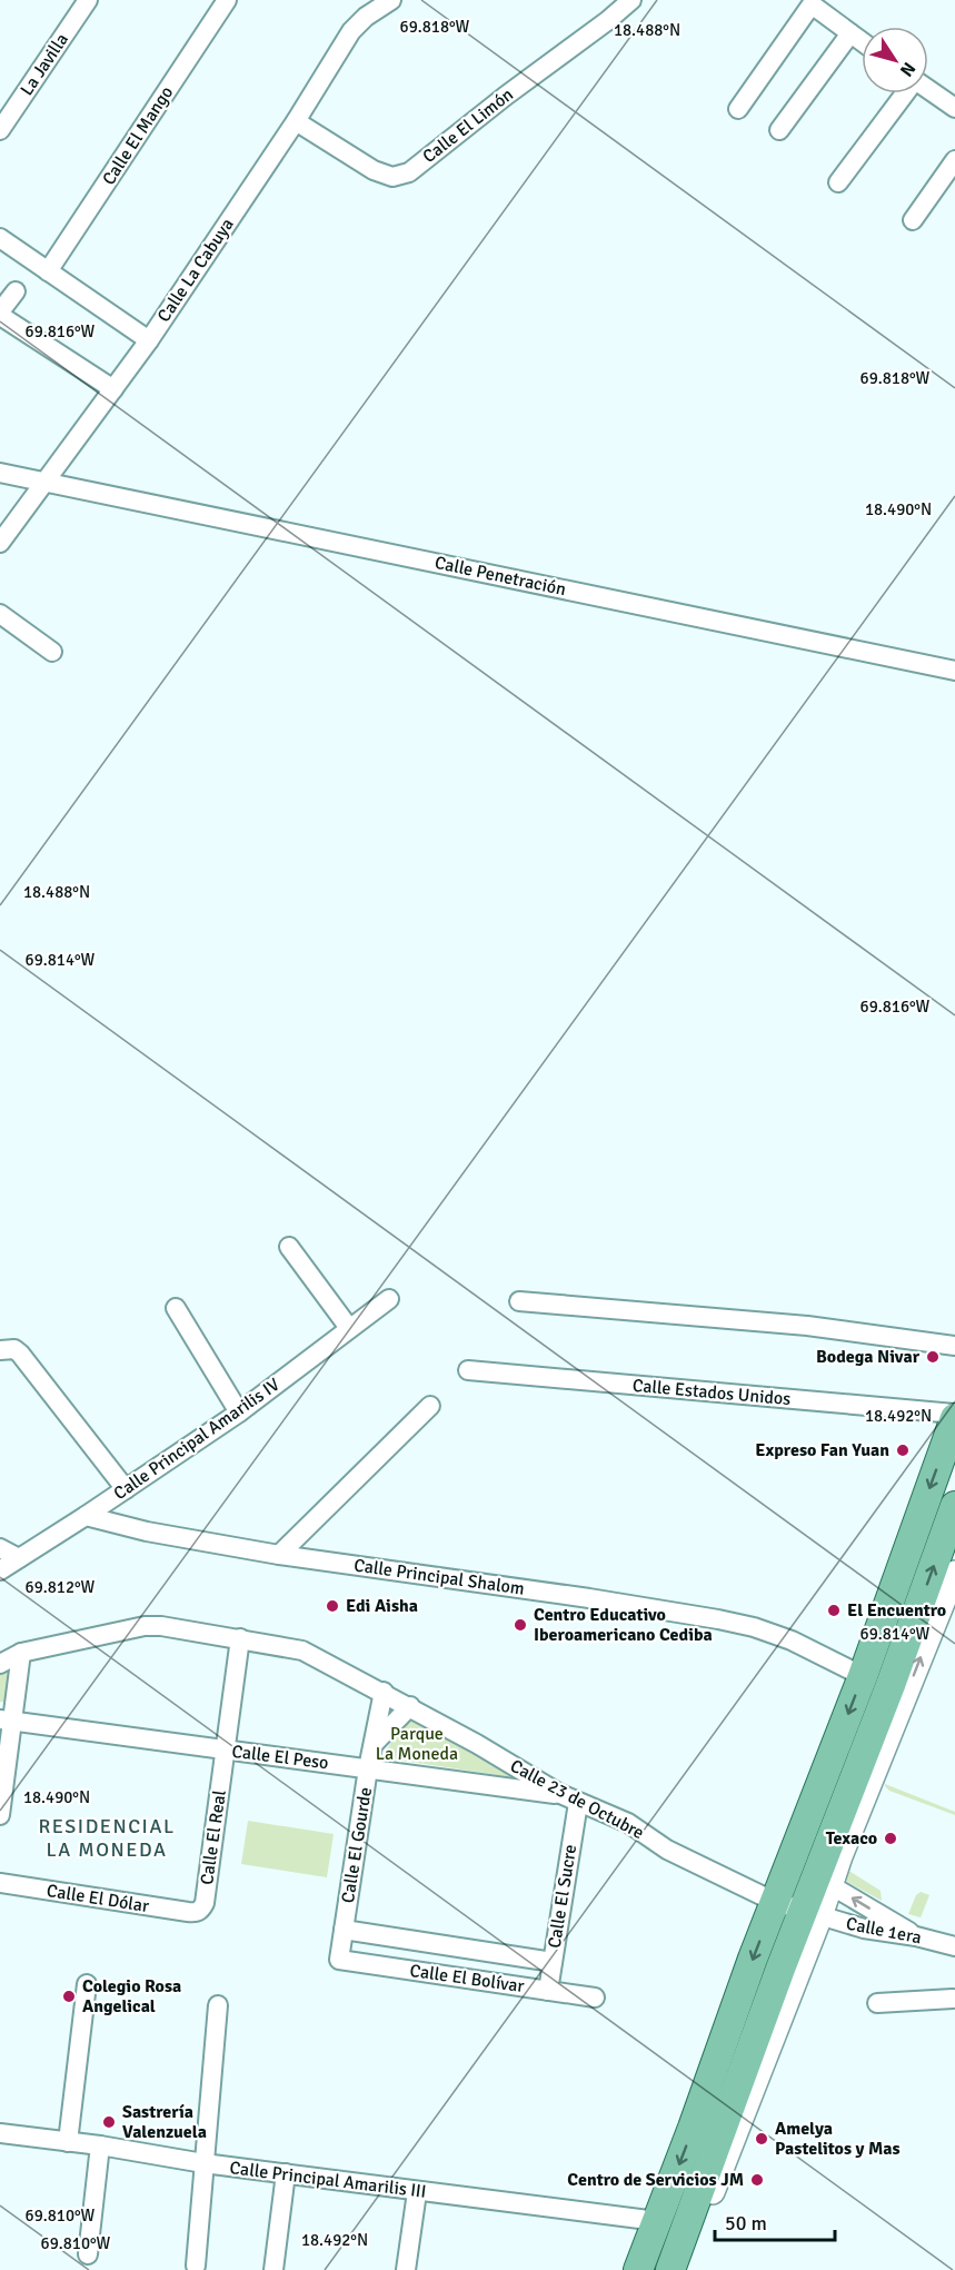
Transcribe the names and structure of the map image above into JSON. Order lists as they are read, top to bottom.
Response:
{
  "streets": {
    "street": [
      "La Javilla",
      "Calle El Limón",
      "Calle El Mango",
      "Calle La Cabuya",
      "Calle Penetración",
      "Calle Estados Unidos",
      "Calle Principal Amarilis IV",
      "Calle Principal Shalom",
      "Calle El Peso",
      "Calle 23 de Octubre",
      "Calle El Real",
      "Calle El Gourde",
      "Calle El Sucre",
      "Calle El Dólar",
      "Calle 1era",
      "Calle El Bolívar",
      "Calle Principal Amarilis III"
    ]
  },
  "crossings": [
    ["Calle El Limón", "Calle La Cabuya"],
    ["Calle La Cabuya", "Calle Penetración"],
    ["Calle Principal Amarilis IV", "Calle Principal Shalom"],
    ["Calle El Peso", "Calle 23 de Octubre"],
    ["Calle El Peso", "Calle El Real"],
    ["Calle El Peso", "Calle El Gourde"],
    ["Calle 23 de Octubre", "Calle El Real"],
    ["Calle 23 de Octubre", "Calle El Gourde"],
    ["Calle 23 de Octubre", "Calle El Sucre"],
    ["Calle 23 de Octubre", "Calle 1era"],
    ["Calle El Real", "Calle El Dólar"],
    ["Calle El Gourde", "Calle El Bolívar"],
    ["Calle El Sucre", "Calle El Bolívar"]
  ],
  "districts": ["RESIDENCIAL LA MONEDA"],
  "parks": ["Parque La Moneda"],
  "places": [
    "Bodega Nivar",
    "Expreso Fan Yuan",
    "Edi Aisha",
    "El Encuentro",
    "Centro Educativo Iberoamericano Cediba",
    "Texaco",
    "Colegio Rosa Angelical",
    "Sastrería Valenzuela",
    "Amelya Pastelitos y Mas",
    "Centro de Servicios JM"
  ],
  "scale_bar": "50 m",
  "north": "bottom right",
  "coordinates": [
    "69.818°W",
    "18.488°N",
    "69.816°W",
    "18.490°N",
    "69.814°W",
    "18.492°N",
    "69.812°W",
    "69.810°W"
  ]
}
